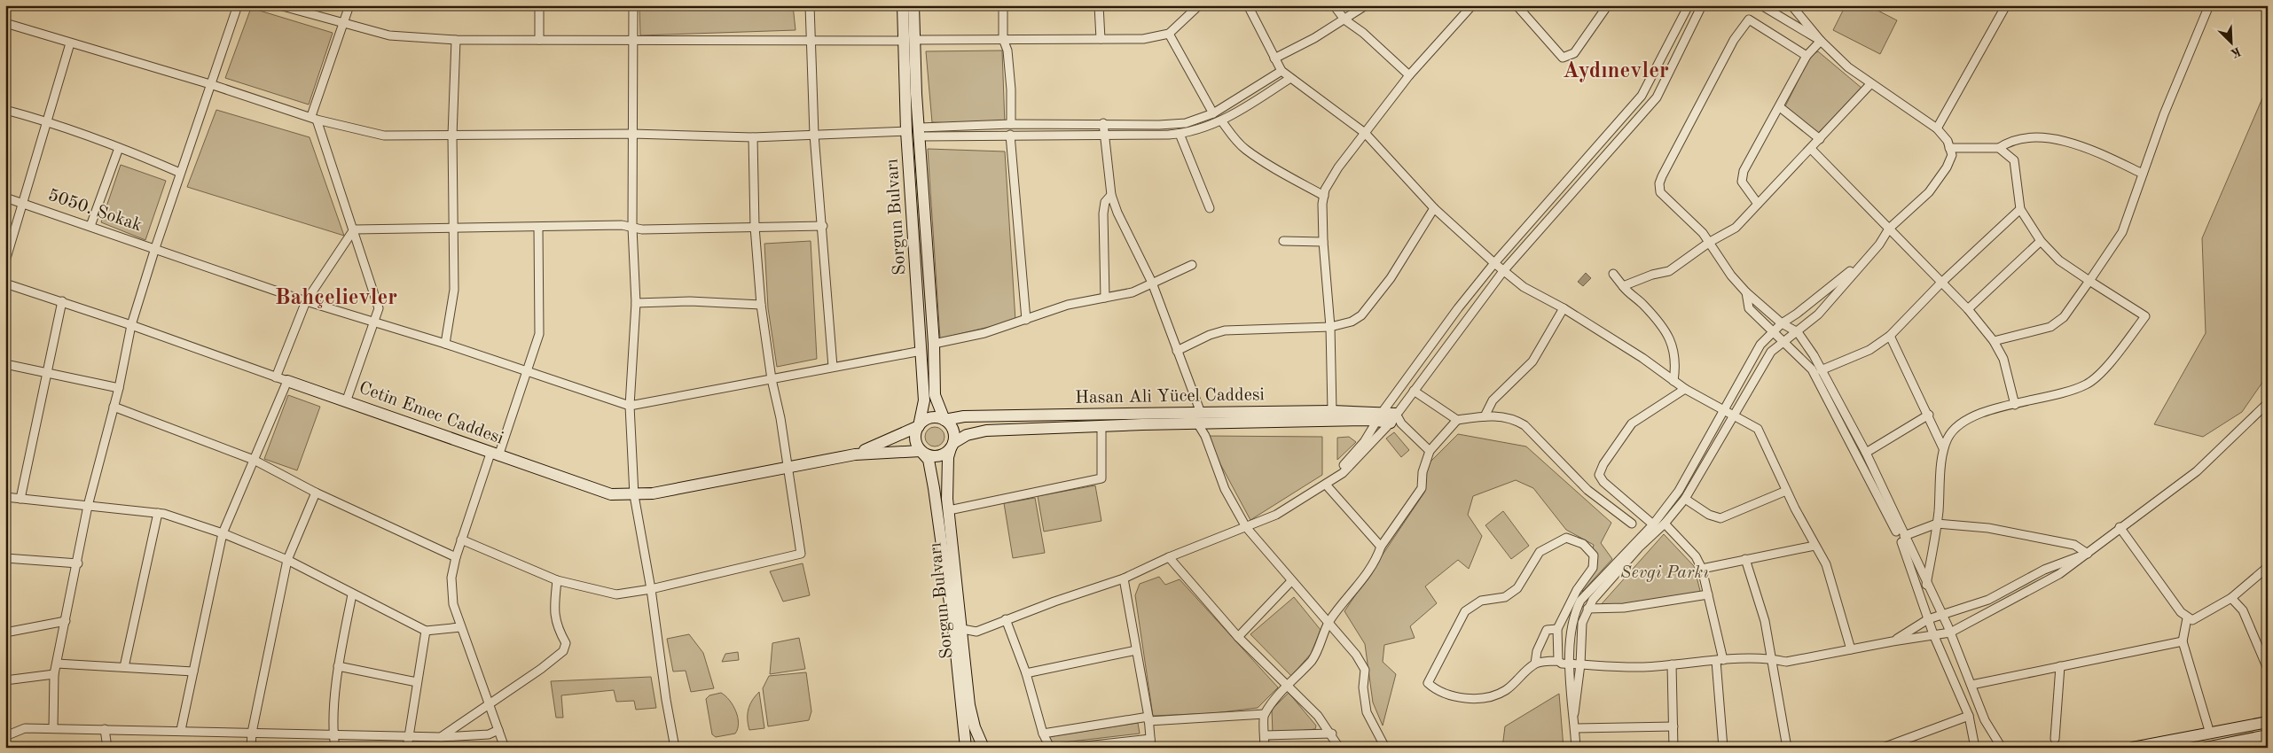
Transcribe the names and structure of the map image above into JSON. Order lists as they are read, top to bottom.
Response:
{
  "streets": {
    "main road": ["Sorgun Bulvarı", "Hasan Ali Yücel Caddesi", "Cetin Emec Caddesi"],
    "street": ["5050. Sokak"]
  },
  "crossings": [
    ["Sorgun Bulvarı", "Hasan Ali Yücel Caddesi"]
  ],
  "districts": ["Aydınevler", "Bahçelievler"],
  "parks": ["Sevgi Parkı"],
  "north": "bottom right"
}
